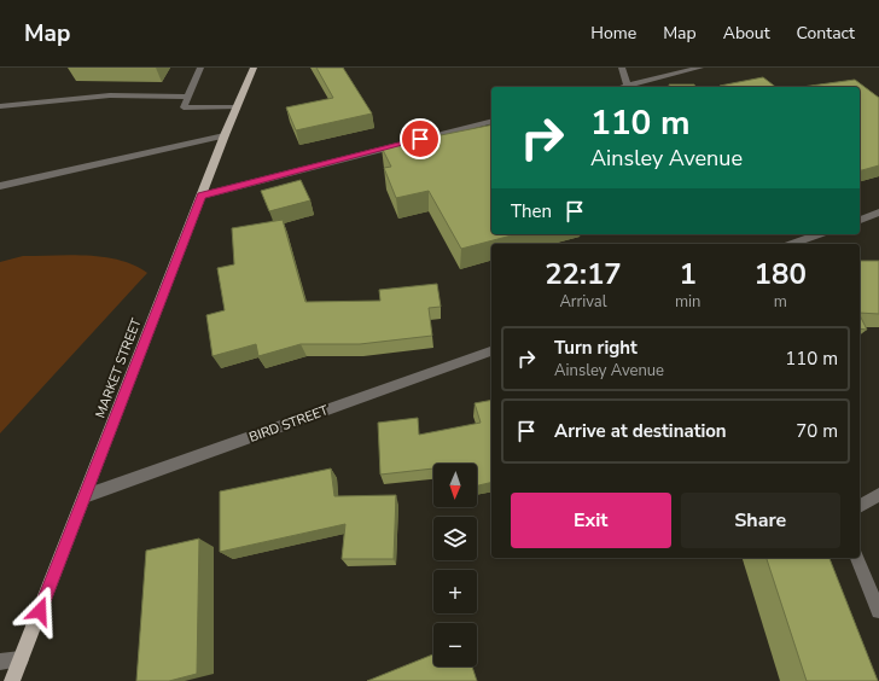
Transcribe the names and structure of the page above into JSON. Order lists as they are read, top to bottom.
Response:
{
  "streets": {
    "main road": ["MARKET STREET"],
    "street": ["BIRD STREET"]
  },
  "crossings": [
    ["MARKET STREET", "BIRD STREET"]
  ],
  "north": "bottom",
  "page": {
    "header": "Map",
    "nav": [
      "Home",
      "Map",
      "About",
      "Contact"
    ],
    "turn": ["110 m", "Ainsley Avenue"],
    "then": "Then",
    "eta": [
      "22:17",
      "Arrival",
      "1",
      "min",
      "180",
      "m"
    ],
    "list": [
      {
        "name": "Turn right",
        "note": "Ainsley Avenue",
        "value": "110 m"
      },
      {
        "name": "Arrive at destination",
        "value": "70 m"
      }
    ],
    "map_buttons": ["+", "−"],
    "buttons": ["Exit", "Share"]
  }
}
